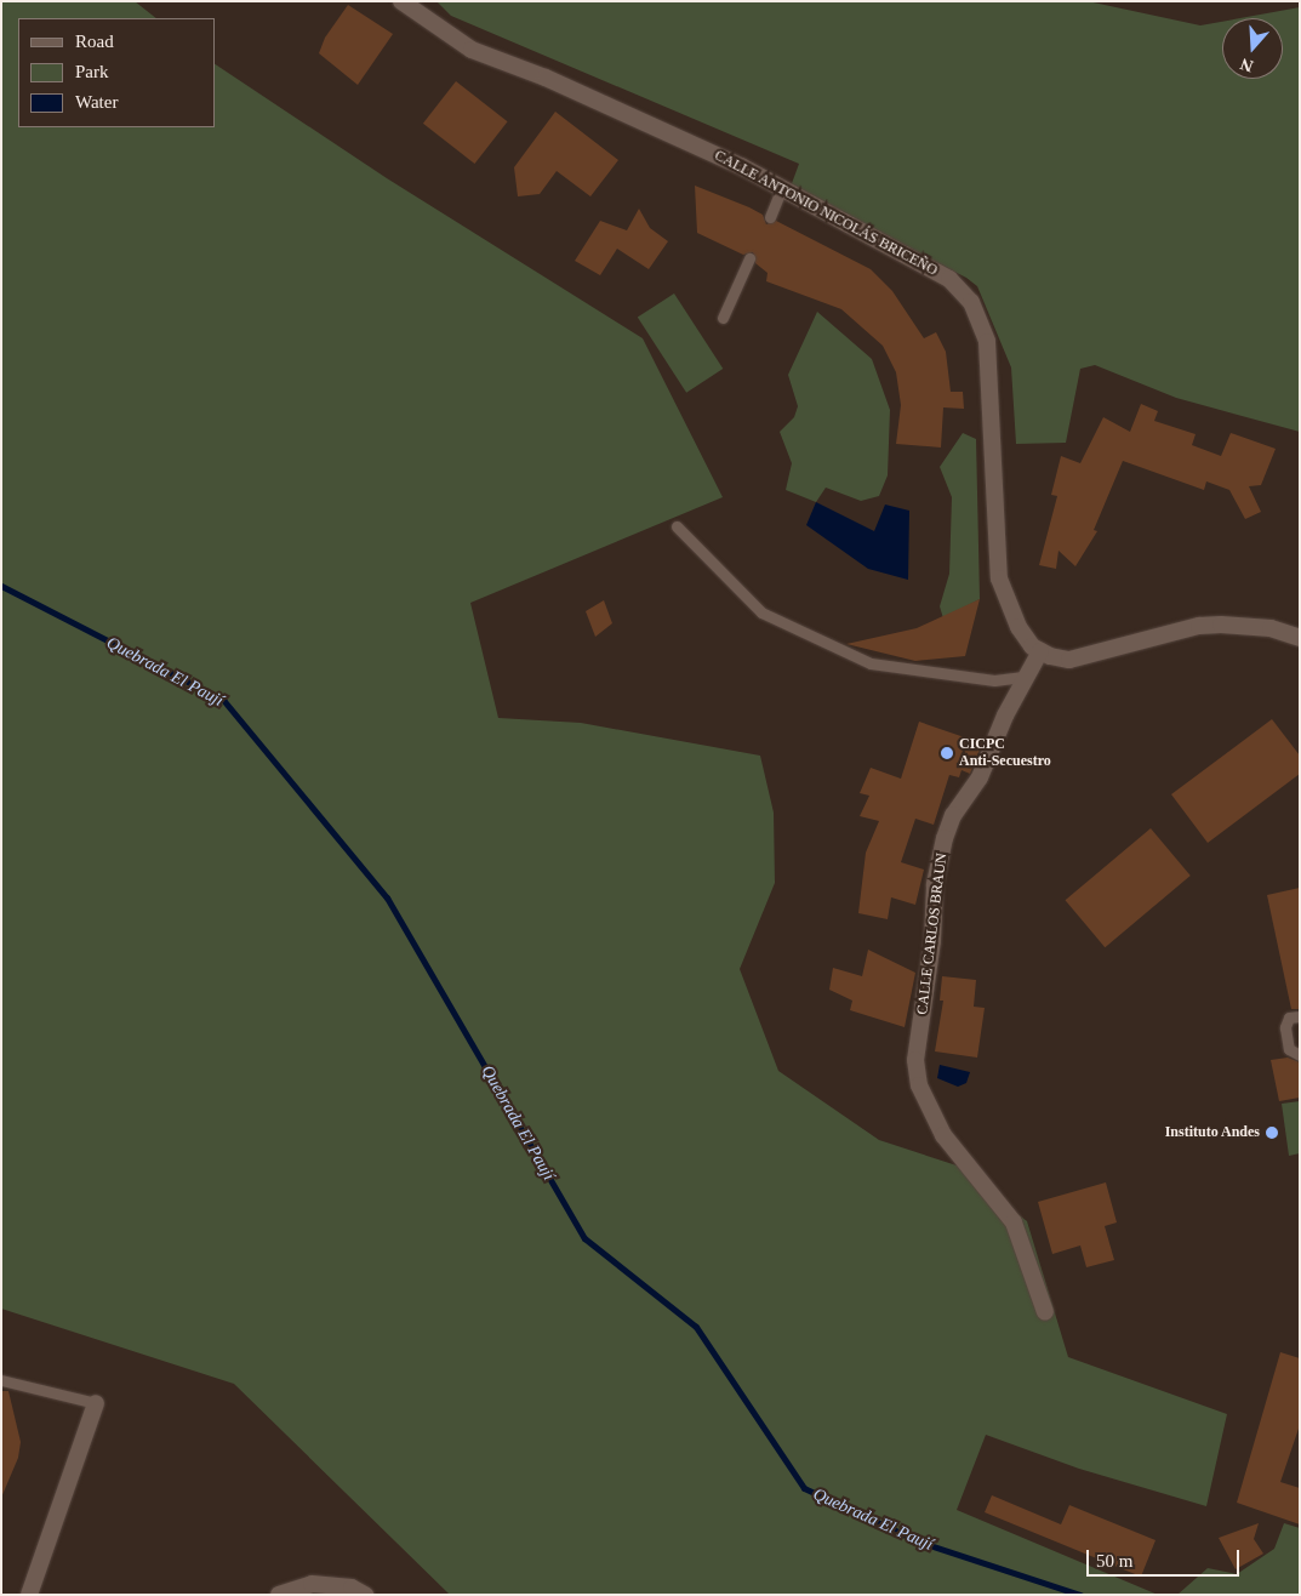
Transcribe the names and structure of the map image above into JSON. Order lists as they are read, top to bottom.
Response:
{
  "streets": {
    "street": ["CALLE ANTONIO NICOLÁS BRICEÑO", "CALLE CARLOS BRAUN"]
  },
  "crossings": [
    ["CALLE ANTONIO NICOLÁS BRICEÑO", "CALLE CARLOS BRAUN"]
  ],
  "water": ["Quebrada El Paují"],
  "places": ["CICPC Anti-Secuestro", "Instituto Andes"],
  "legend": ["Road", "Park", "Water"],
  "scale_bar": "50 m",
  "north": "bottom"
}
